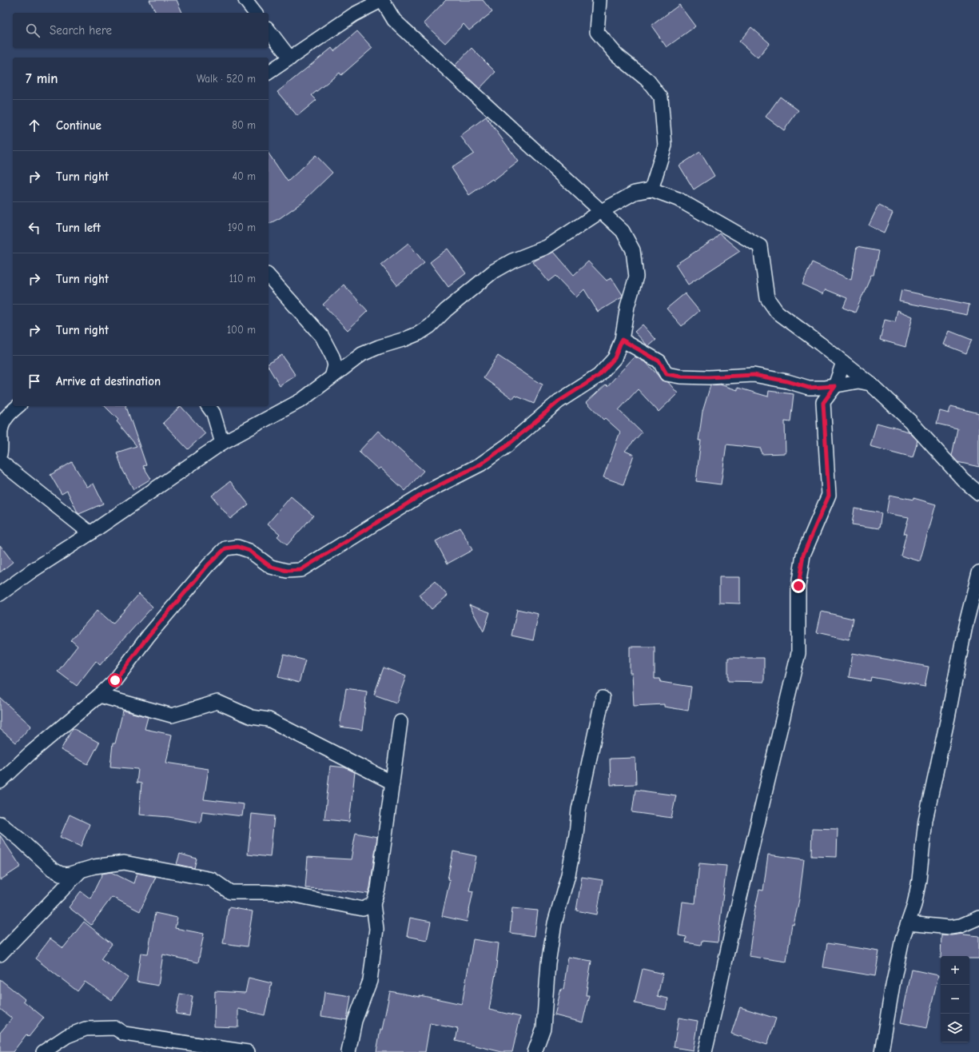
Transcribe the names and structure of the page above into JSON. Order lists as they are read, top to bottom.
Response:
{
  "page": {
    "search": "Search here",
    "heading": ["7 min", "Walk · 520 m"],
    "list": [
      ["Continue", "80 m"],
      ["Turn right", "40 m"],
      ["Turn left", "190 m"],
      ["Turn right", "110 m"],
      ["Turn right", "100 m"],
      "Arrive at destination"
    ],
    "map_buttons": ["+", "−"]
  }
}
